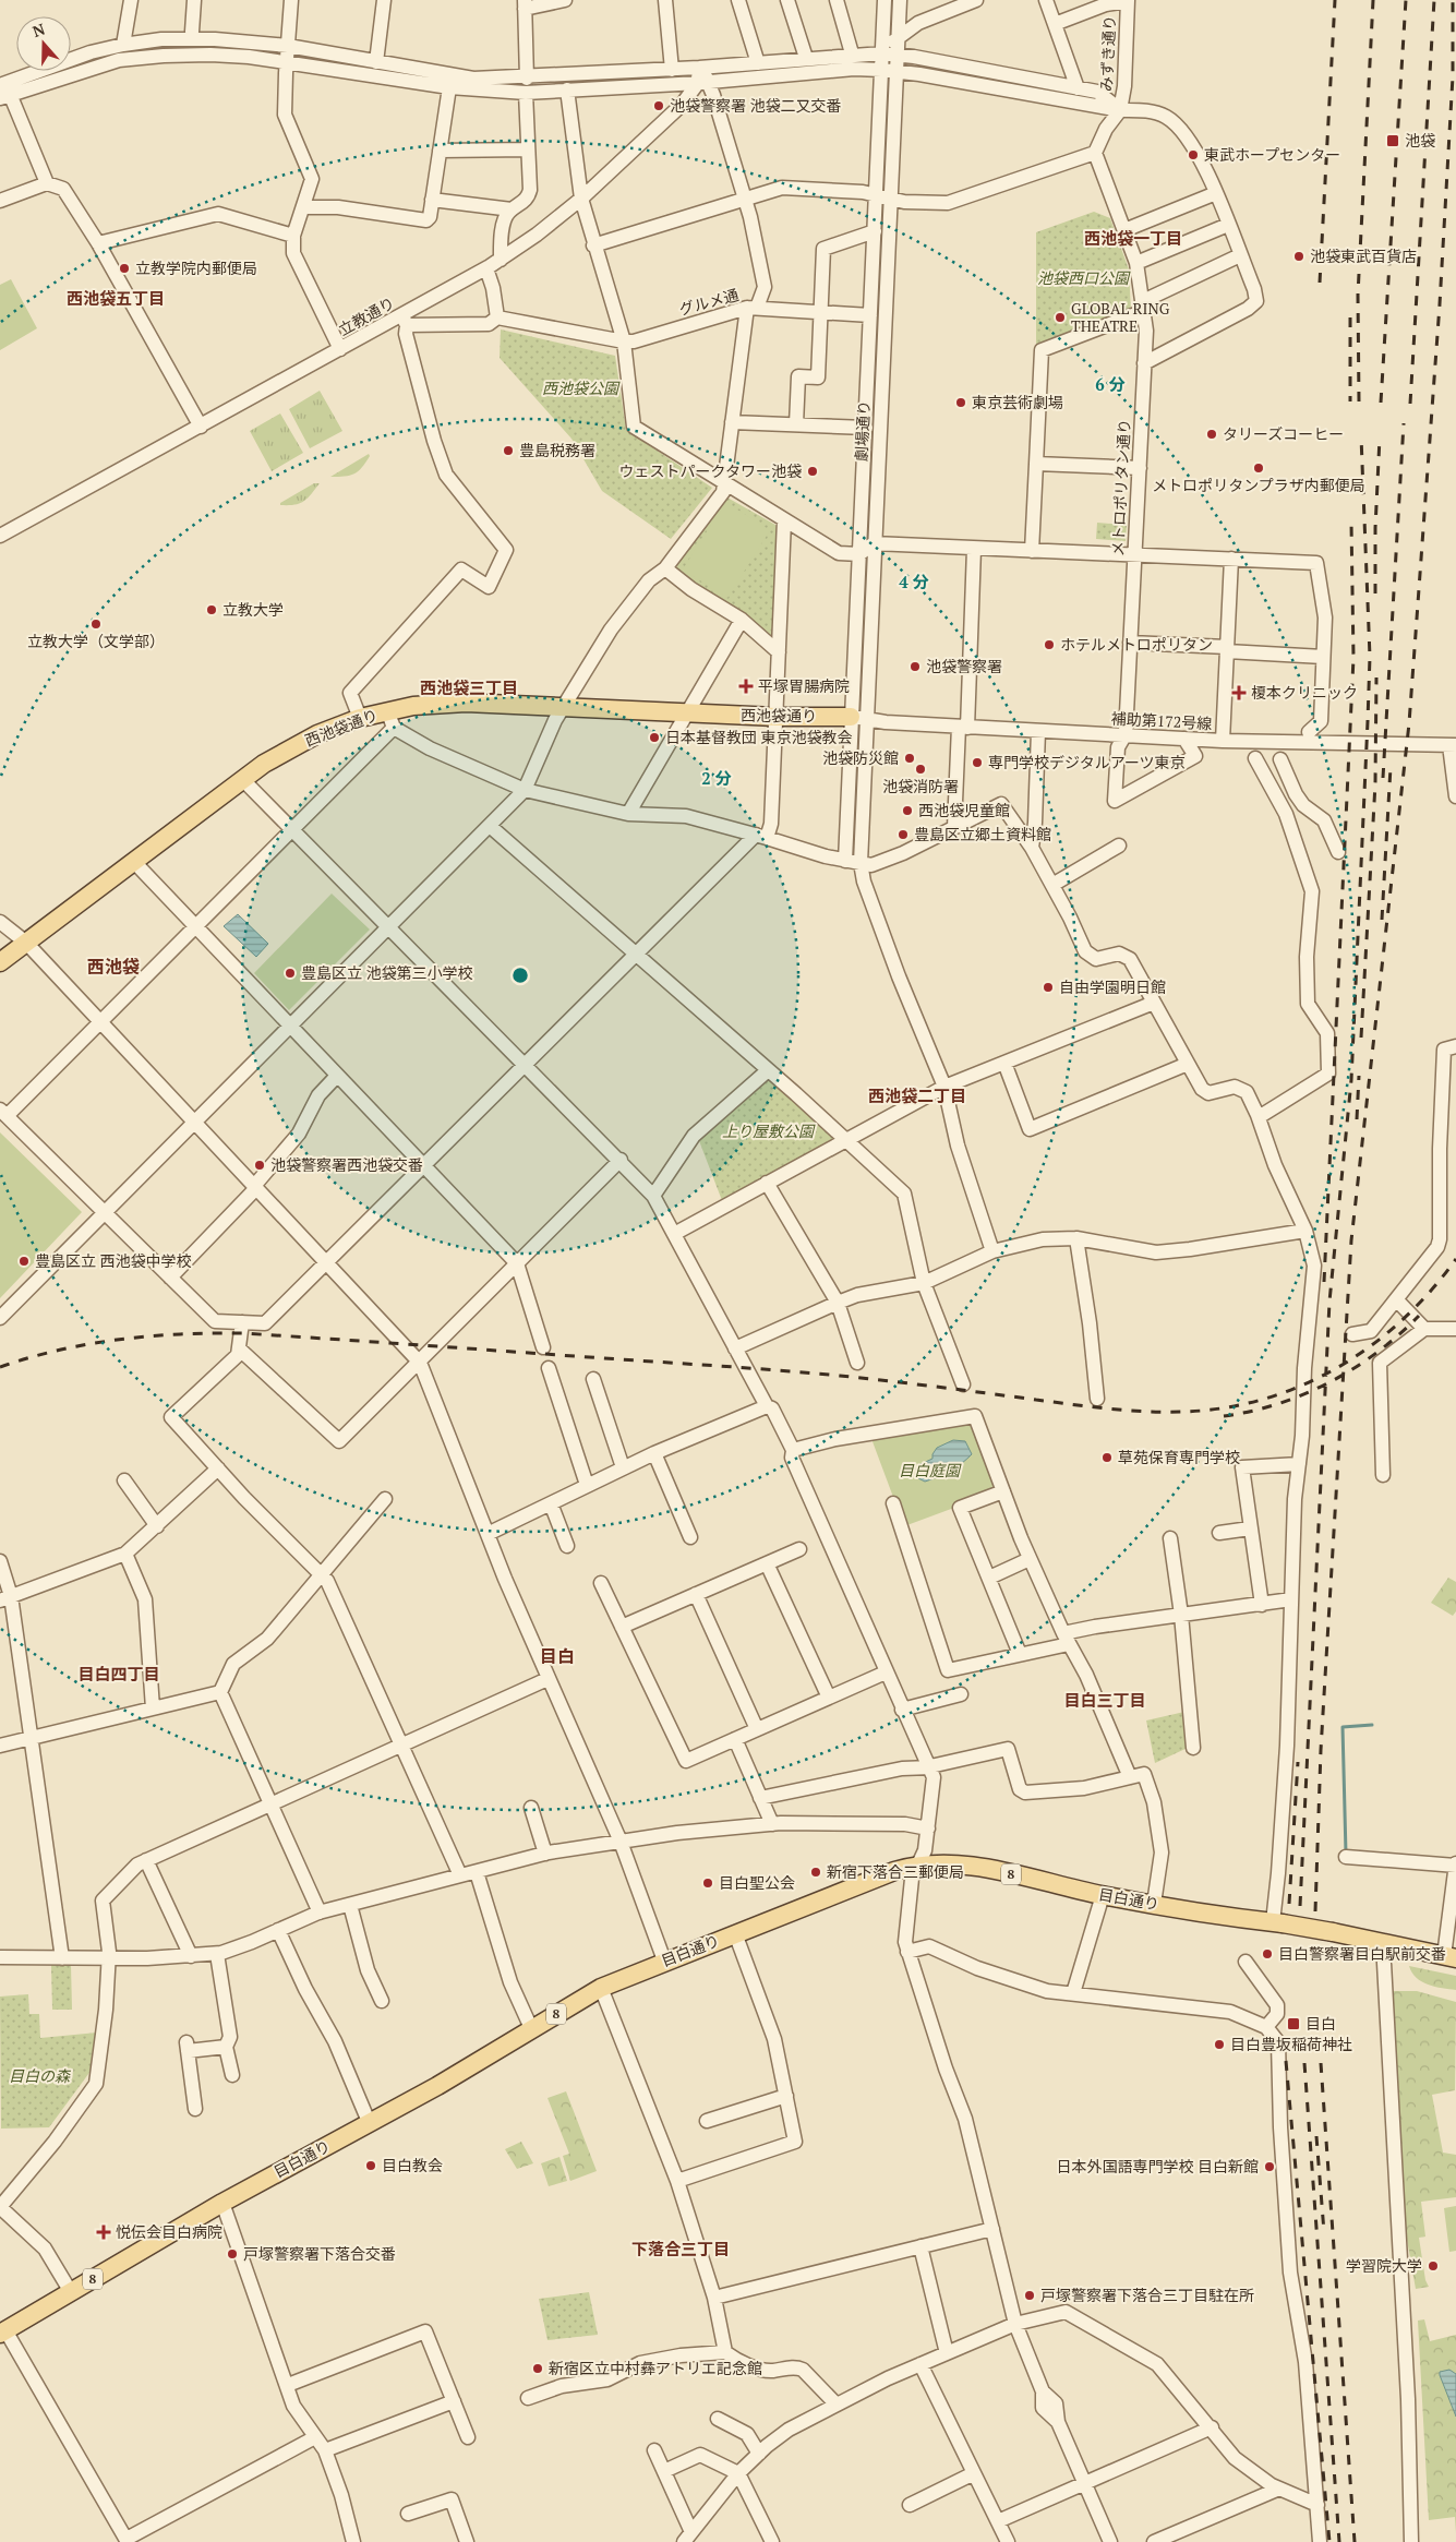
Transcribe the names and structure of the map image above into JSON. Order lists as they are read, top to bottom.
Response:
{
  "streets": {
    "main road": ["西池袋通り", "8", "目白通り"],
    "street": [
      "みずき通り",
      "グルメ通",
      "立教通り",
      "劇場通り",
      "メトロポリタン通り",
      "補助第172号線"
    ]
  },
  "crossings": [
    ["グルメ通", "劇場通り"],
    ["劇場通り", "西池袋通り"],
    ["劇場通り", "補助第172号線"],
    ["メトロポリタン通り", "補助第172号線"],
    ["西池袋通り", "補助第172号線"]
  ],
  "districts": [
    "西池袋一丁目",
    "西池袋五丁目",
    "西池袋三丁目",
    "西池袋",
    "西池袋二丁目",
    "目白",
    "目白四丁目",
    "目白三丁目",
    "下落合三丁目"
  ],
  "parks": [
    "池袋西口公園",
    "西池袋公園",
    "上り屋敷公園",
    "目白庭園",
    "目白の森"
  ],
  "places": {
    "other": [
      "池袋警察署 池袋二又交番",
      "東武ホープセンター",
      "池袋東武百貨店",
      "立教学院内郵便局",
      "GLOBAL RING THEATRE",
      "東京芸術劇場",
      "タリーズコーヒー",
      "豊島税務署",
      "メトロポリタンプラザ内郵便局",
      "ウェストパークタワー池袋",
      "立教大学",
      "立教大学（文学部）",
      "ホテルメトロポリタン",
      "池袋警察署",
      "日本基督教団 東京池袋教会",
      "池袋防災館",
      "専門学校デジタルアーツ東京",
      "池袋消防署",
      "西池袋児童館",
      "豊島区立郷土資料館",
      "豊島区立 池袋第三小学校",
      "自由学園明日館",
      "池袋警察署西池袋交番",
      "豊島区立 西池袋中学校",
      "草苑保育専門学校",
      "新宿下落合三郵便局",
      "目白聖公会",
      "目白警察署目白駅前交番",
      "目白豊坂稲荷神社",
      "目白教会",
      "日本外国語専門学校 目白新館",
      "戸塚警察署下落合交番",
      "学習院大学",
      "戸塚警察署下落合三丁目駐在所",
      "新宿区立中村彝アトリエ記念館"
    ],
    "transit": ["池袋", "目白"],
    "health": ["平塚胃腸病院", "榎本クリニック", "悦伝会目白病院"]
  },
  "north": "top",
  "rings": ["6 分", "4 分", "2 分"]
}
